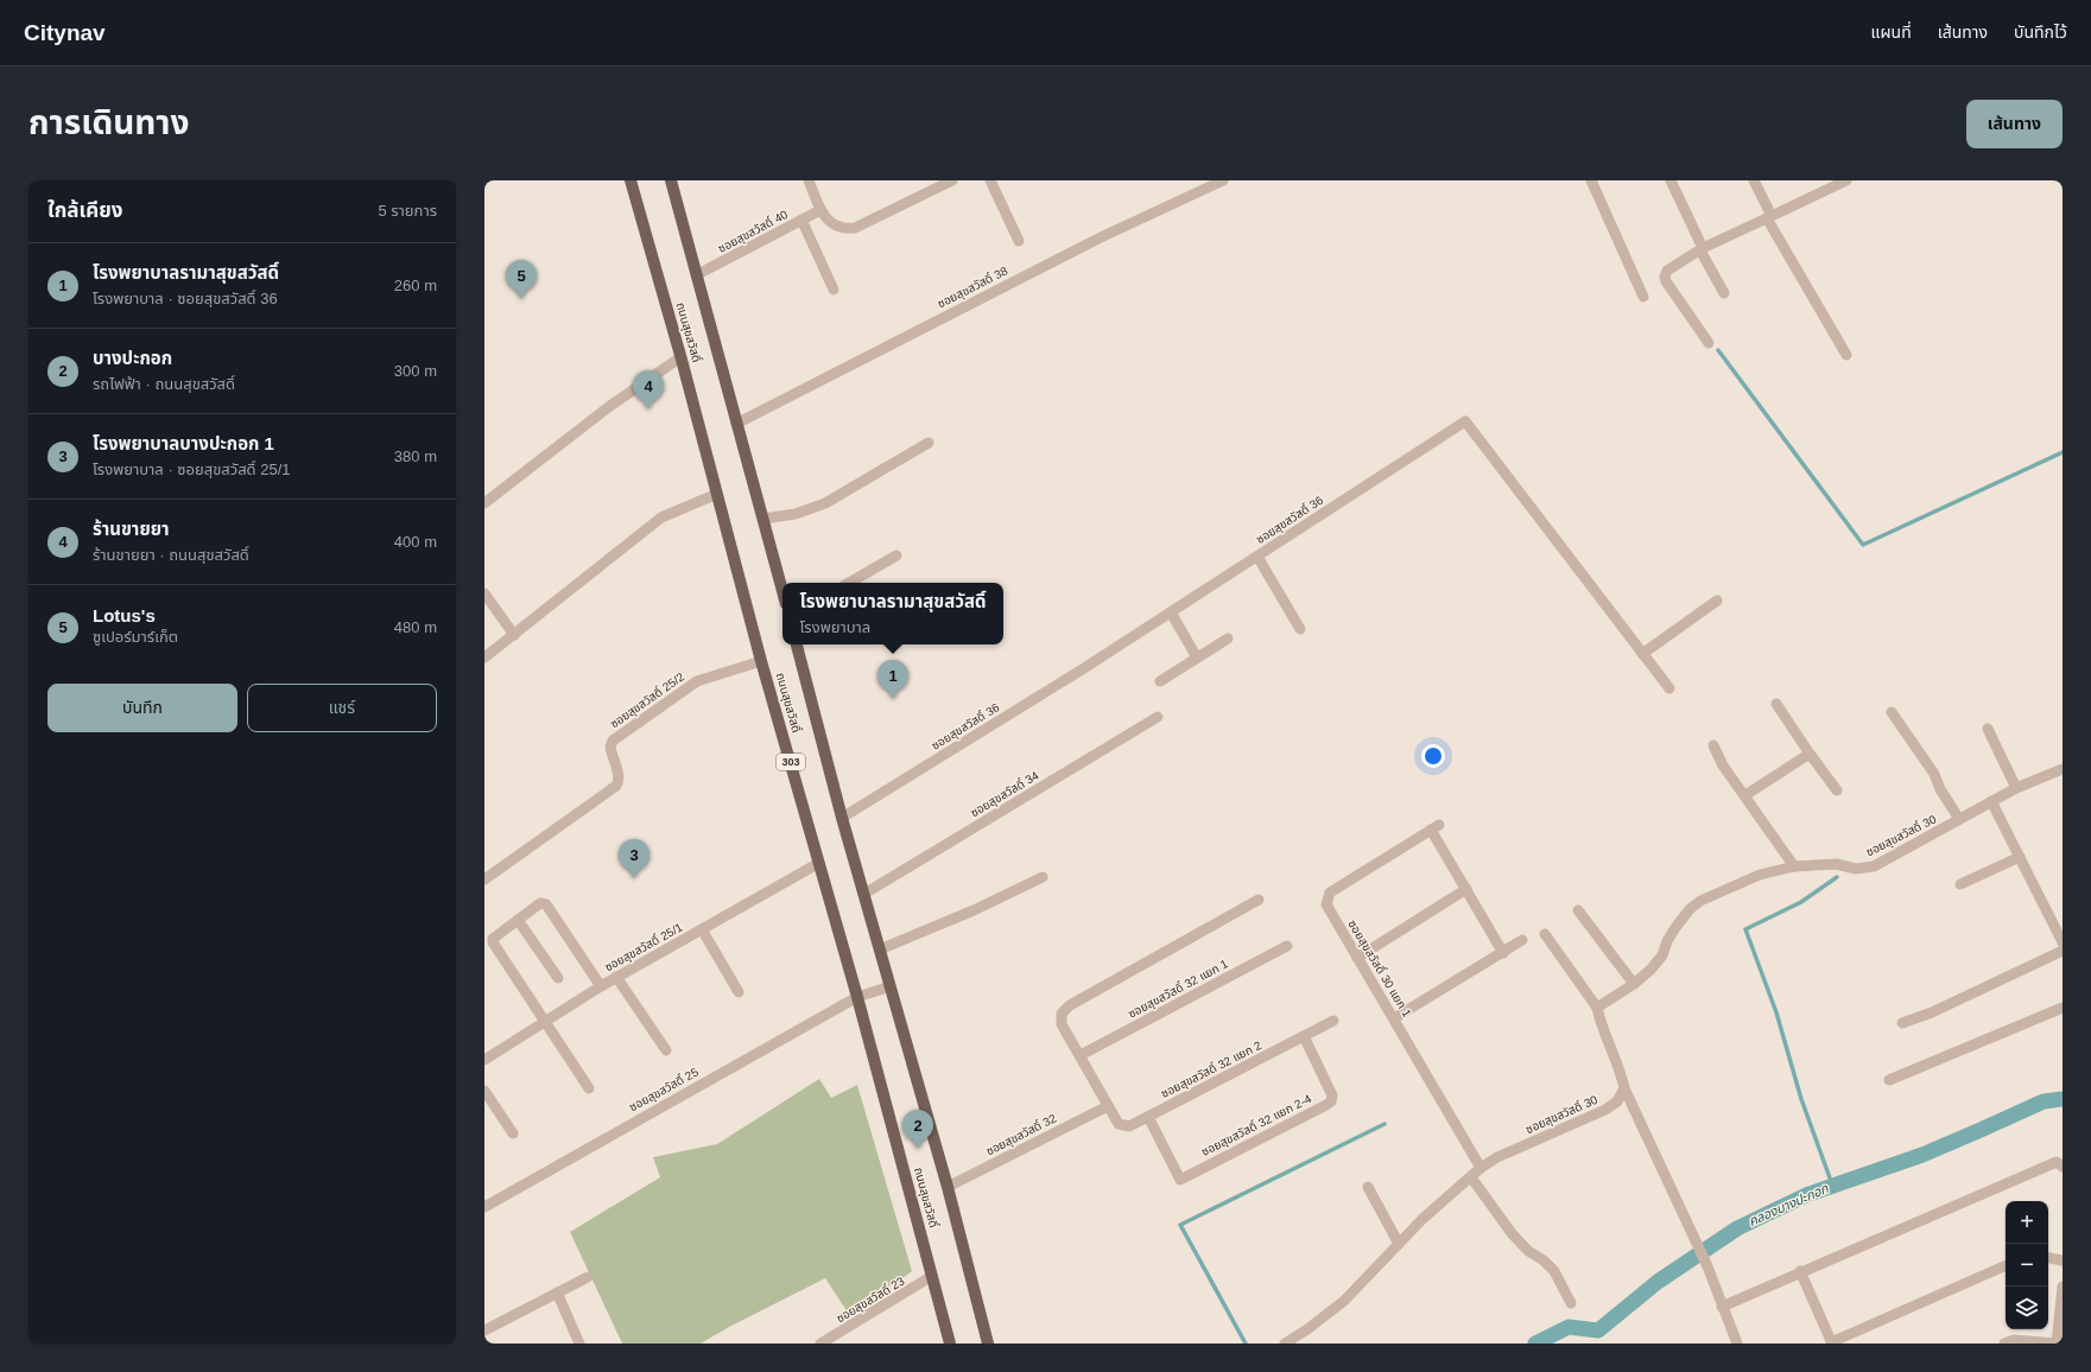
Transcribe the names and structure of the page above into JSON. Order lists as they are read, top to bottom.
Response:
{
  "streets": {
    "main road": ["ถนนสุขสวัสดิ์", "303"],
    "street": [
      "ซอยสุขสวัสดิ์ 40",
      "ซอยสุขสวัสดิ์ 38",
      "ซอยสุขสวัสดิ์ 36",
      "ซอยสุขสวัสดิ์ 25/2",
      "ซอยสุขสวัสดิ์ 34",
      "ซอยสุขสวัสดิ์ 30",
      "ซอยสุขสวัสดิ์ 25/1",
      "ซอยสุขสวัสดิ์ 30 แยก 1",
      "ซอยสุขสวัสดิ์ 32 แยก 1",
      "ซอยสุขสวัสดิ์ 32 แยก 2",
      "ซอยสุขสวัสดิ์ 25",
      "ซอยสุขสวัสดิ์ 32 แยก 2-4",
      "ซอยสุขสวัสดิ์ 32",
      "ซอยสุขสวัสดิ์ 23"
    ]
  },
  "crossings": [
    ["ซอยสุขสวัสดิ์ 40", "ถนนสุขสวัสดิ์"],
    ["ซอยสุขสวัสดิ์ 38", "ถนนสุขสวัสดิ์"],
    ["ถนนสุขสวัสดิ์", "ซอยสุขสวัสดิ์ 36"],
    ["ถนนสุขสวัสดิ์", "ซอยสุขสวัสดิ์ 25/2"],
    ["ถนนสุขสวัสดิ์", "ซอยสุขสวัสดิ์ 34"],
    ["ถนนสุขสวัสดิ์", "ซอยสุขสวัสดิ์ 25/1"],
    ["ถนนสุขสวัสดิ์", "ซอยสุขสวัสดิ์ 25"],
    ["ถนนสุขสวัสดิ์", "ซอยสุขสวัสดิ์ 32"],
    ["ถนนสุขสวัสดิ์", "ซอยสุขสวัสดิ์ 23"],
    ["ซอยสุขสวัสดิ์ 30", "ซอยสุขสวัสดิ์ 30 แยก 1"],
    ["ซอยสุขสวัสดิ์ 32 แยก 1", "ซอยสุขสวัสดิ์ 32 แยก 2"],
    ["ซอยสุขสวัสดิ์ 32 แยก 2", "ซอยสุขสวัสดิ์ 32 แยก 2-4"],
    ["ซอยสุขสวัสดิ์ 32 แยก 2", "ซอยสุขสวัสดิ์ 32"]
  ],
  "water": ["คลองบางปะกอก"],
  "page": {
    "header": "Citynav",
    "nav": ["แผนที่", "เส้นทาง", "บันทึกไว้"],
    "title": "การเดินทาง",
    "buttons": [
      "เส้นทาง",
      ["บันทึก", "แชร์"]
    ],
    "heading": ["ใกล้เคียง", "5 รายการ"],
    "list": [
      {
        "mark": "1",
        "name": "โรงพยาบาลรามาสุขสวัสดิ์",
        "note": "โรงพยาบาล · ซอยสุขสวัสดิ์ 36",
        "value": "260 m"
      },
      {
        "mark": "2",
        "name": "บางปะกอก",
        "note": "รถไฟฟ้า · ถนนสุขสวัสดิ์",
        "value": "300 m"
      },
      {
        "mark": "3",
        "name": "โรงพยาบาลบางปะกอก 1",
        "note": "โรงพยาบาล · ซอยสุขสวัสดิ์ 25/1",
        "value": "380 m"
      },
      {
        "mark": "4",
        "name": "ร้านขายยา",
        "note": "ร้านขายยา · ถนนสุขสวัสดิ์",
        "value": "400 m"
      },
      {
        "mark": "5",
        "name": "Lotus's",
        "note": "ซูเปอร์มาร์เก็ต",
        "value": "480 m"
      }
    ],
    "pins": [
      "5",
      "4",
      "1",
      "3",
      "2"
    ],
    "popup": ["โรงพยาบาลรามาสุขสวัสดิ์", "โรงพยาบาล"],
    "map_buttons": ["+", "−"]
  }
}
